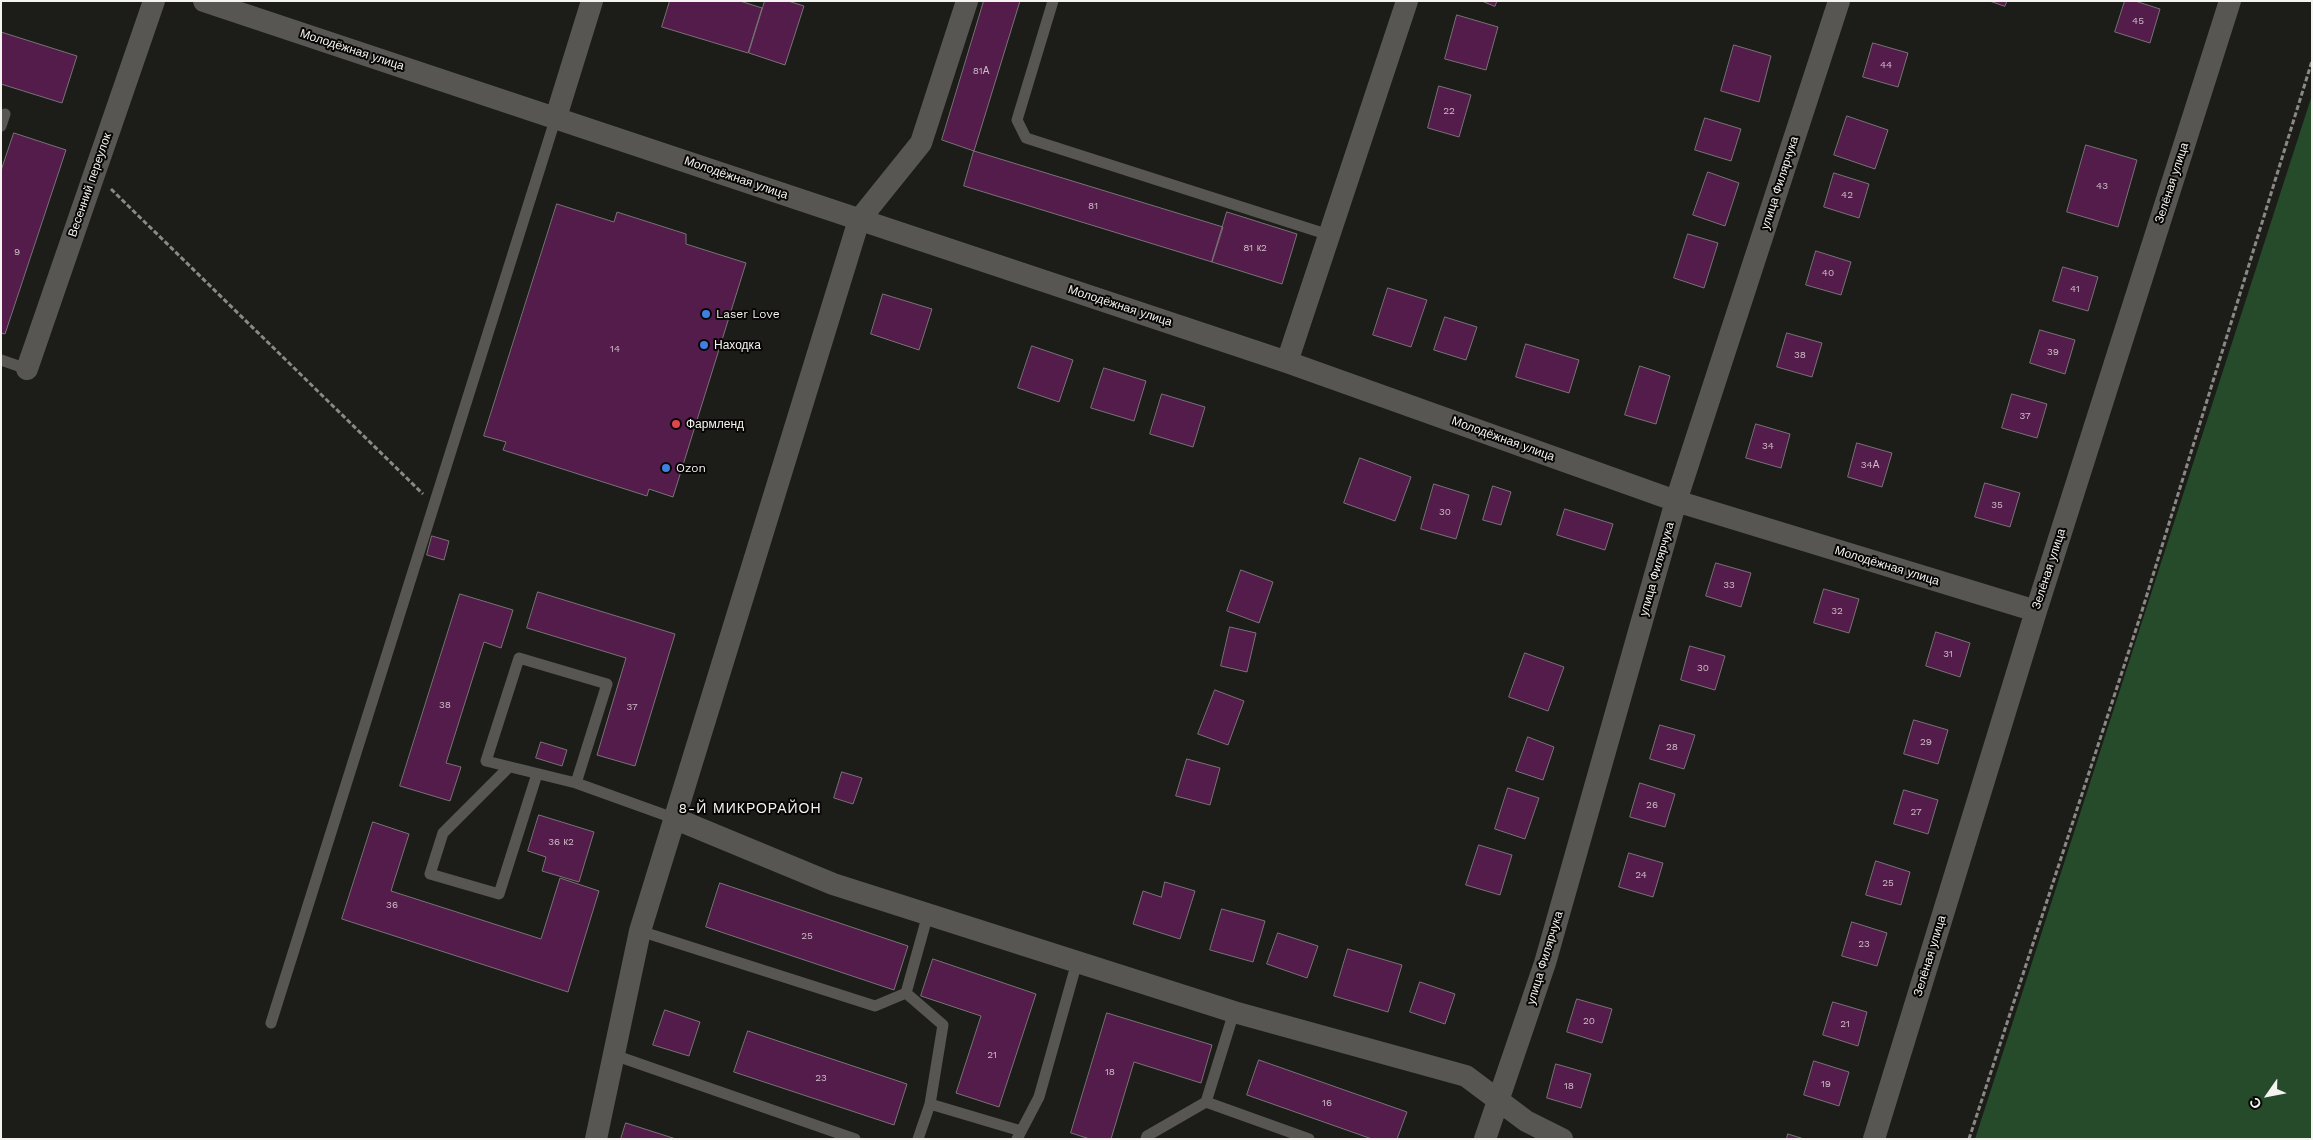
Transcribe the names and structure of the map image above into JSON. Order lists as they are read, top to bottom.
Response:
{
  "streets": {
    "street": [
      "Молодёжная улица",
      "улица Филярчука",
      "Зелёная улица",
      "Весенний переулок"
    ]
  },
  "crossings": [
    ["Молодёжная улица", "улица Филярчука"],
    ["Молодёжная улица", "Зелёная улица"]
  ],
  "districts": ["8-Й МИКРОРАЙОН"],
  "places": [
    "Laser Love",
    "Находка",
    "Фармленд",
    "Ozon"
  ],
  "house_numbers": [
    "45",
    "44",
    "81А",
    "22",
    "43",
    "42",
    "81",
    "81 к2",
    "9",
    "40",
    "41",
    "14",
    "39",
    "38",
    "37",
    "34",
    "34А",
    "35",
    "30",
    "33",
    "32",
    "31",
    "30",
    "38",
    "37",
    "29",
    "28",
    "26",
    "27",
    "36 к2",
    "24",
    "25",
    "36",
    "25",
    "23",
    "20",
    "21",
    "21",
    "18",
    "23",
    "19",
    "18",
    "16"
  ],
  "north": "bottom left"
}
